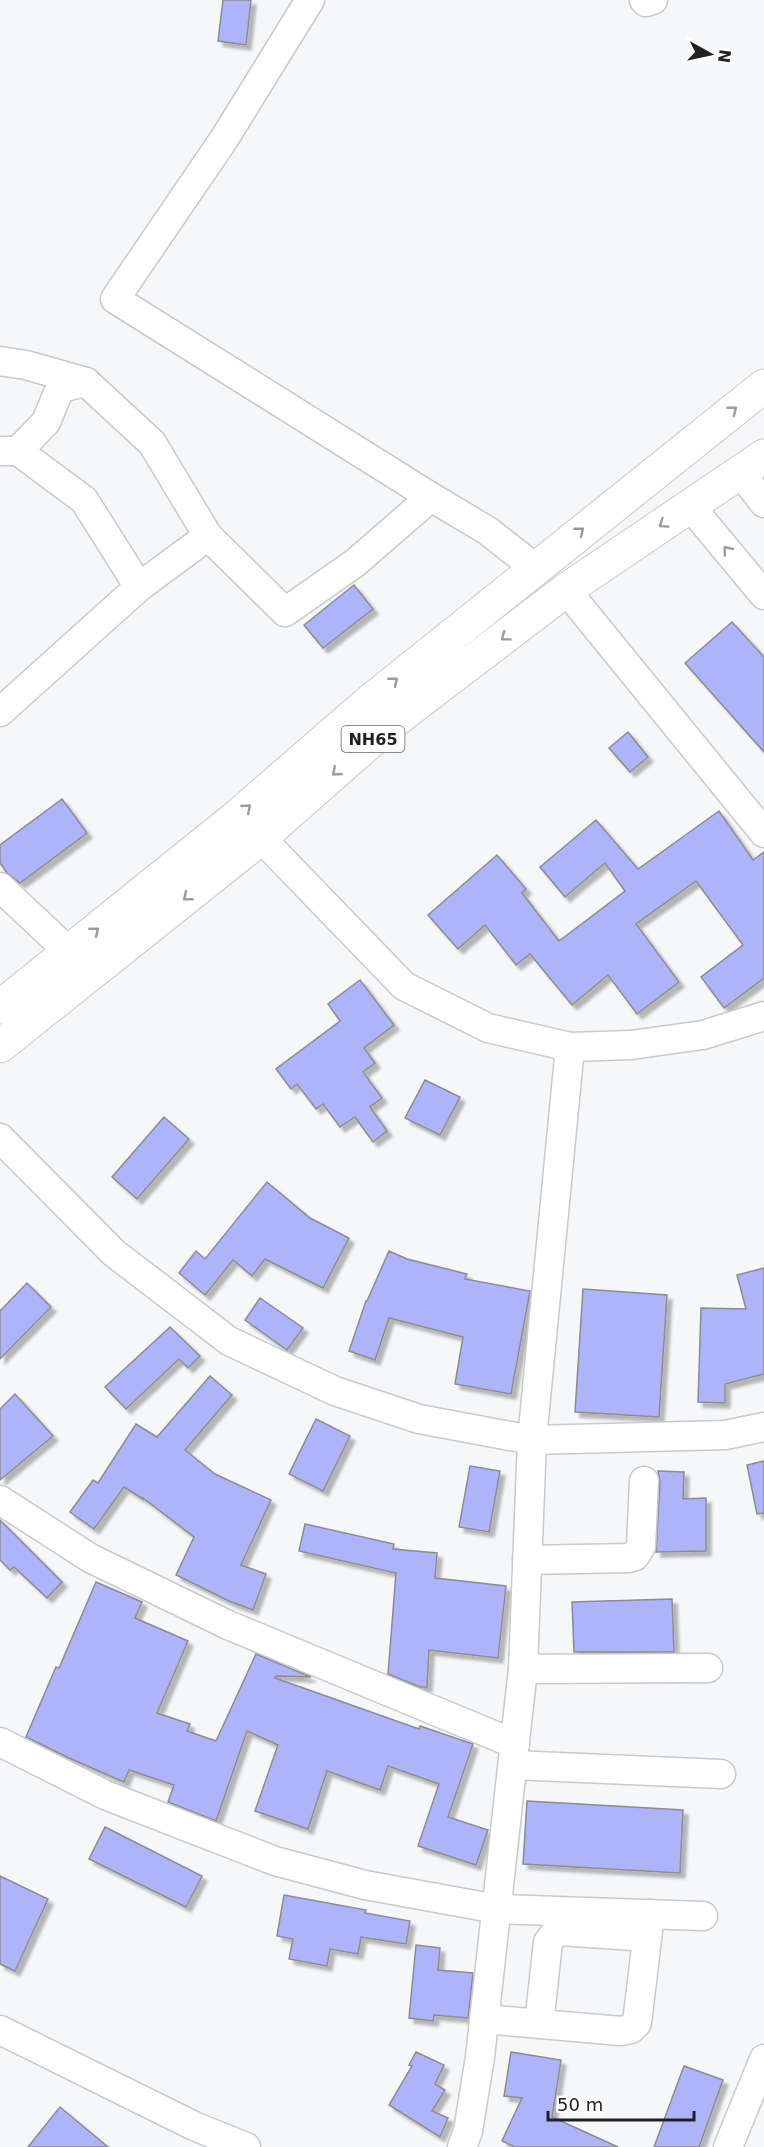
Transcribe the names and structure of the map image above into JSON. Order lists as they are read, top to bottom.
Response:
{
  "streets": {
    "highway": ["NH65"]
  },
  "scale_bar": "50 m",
  "north": "right"
}
